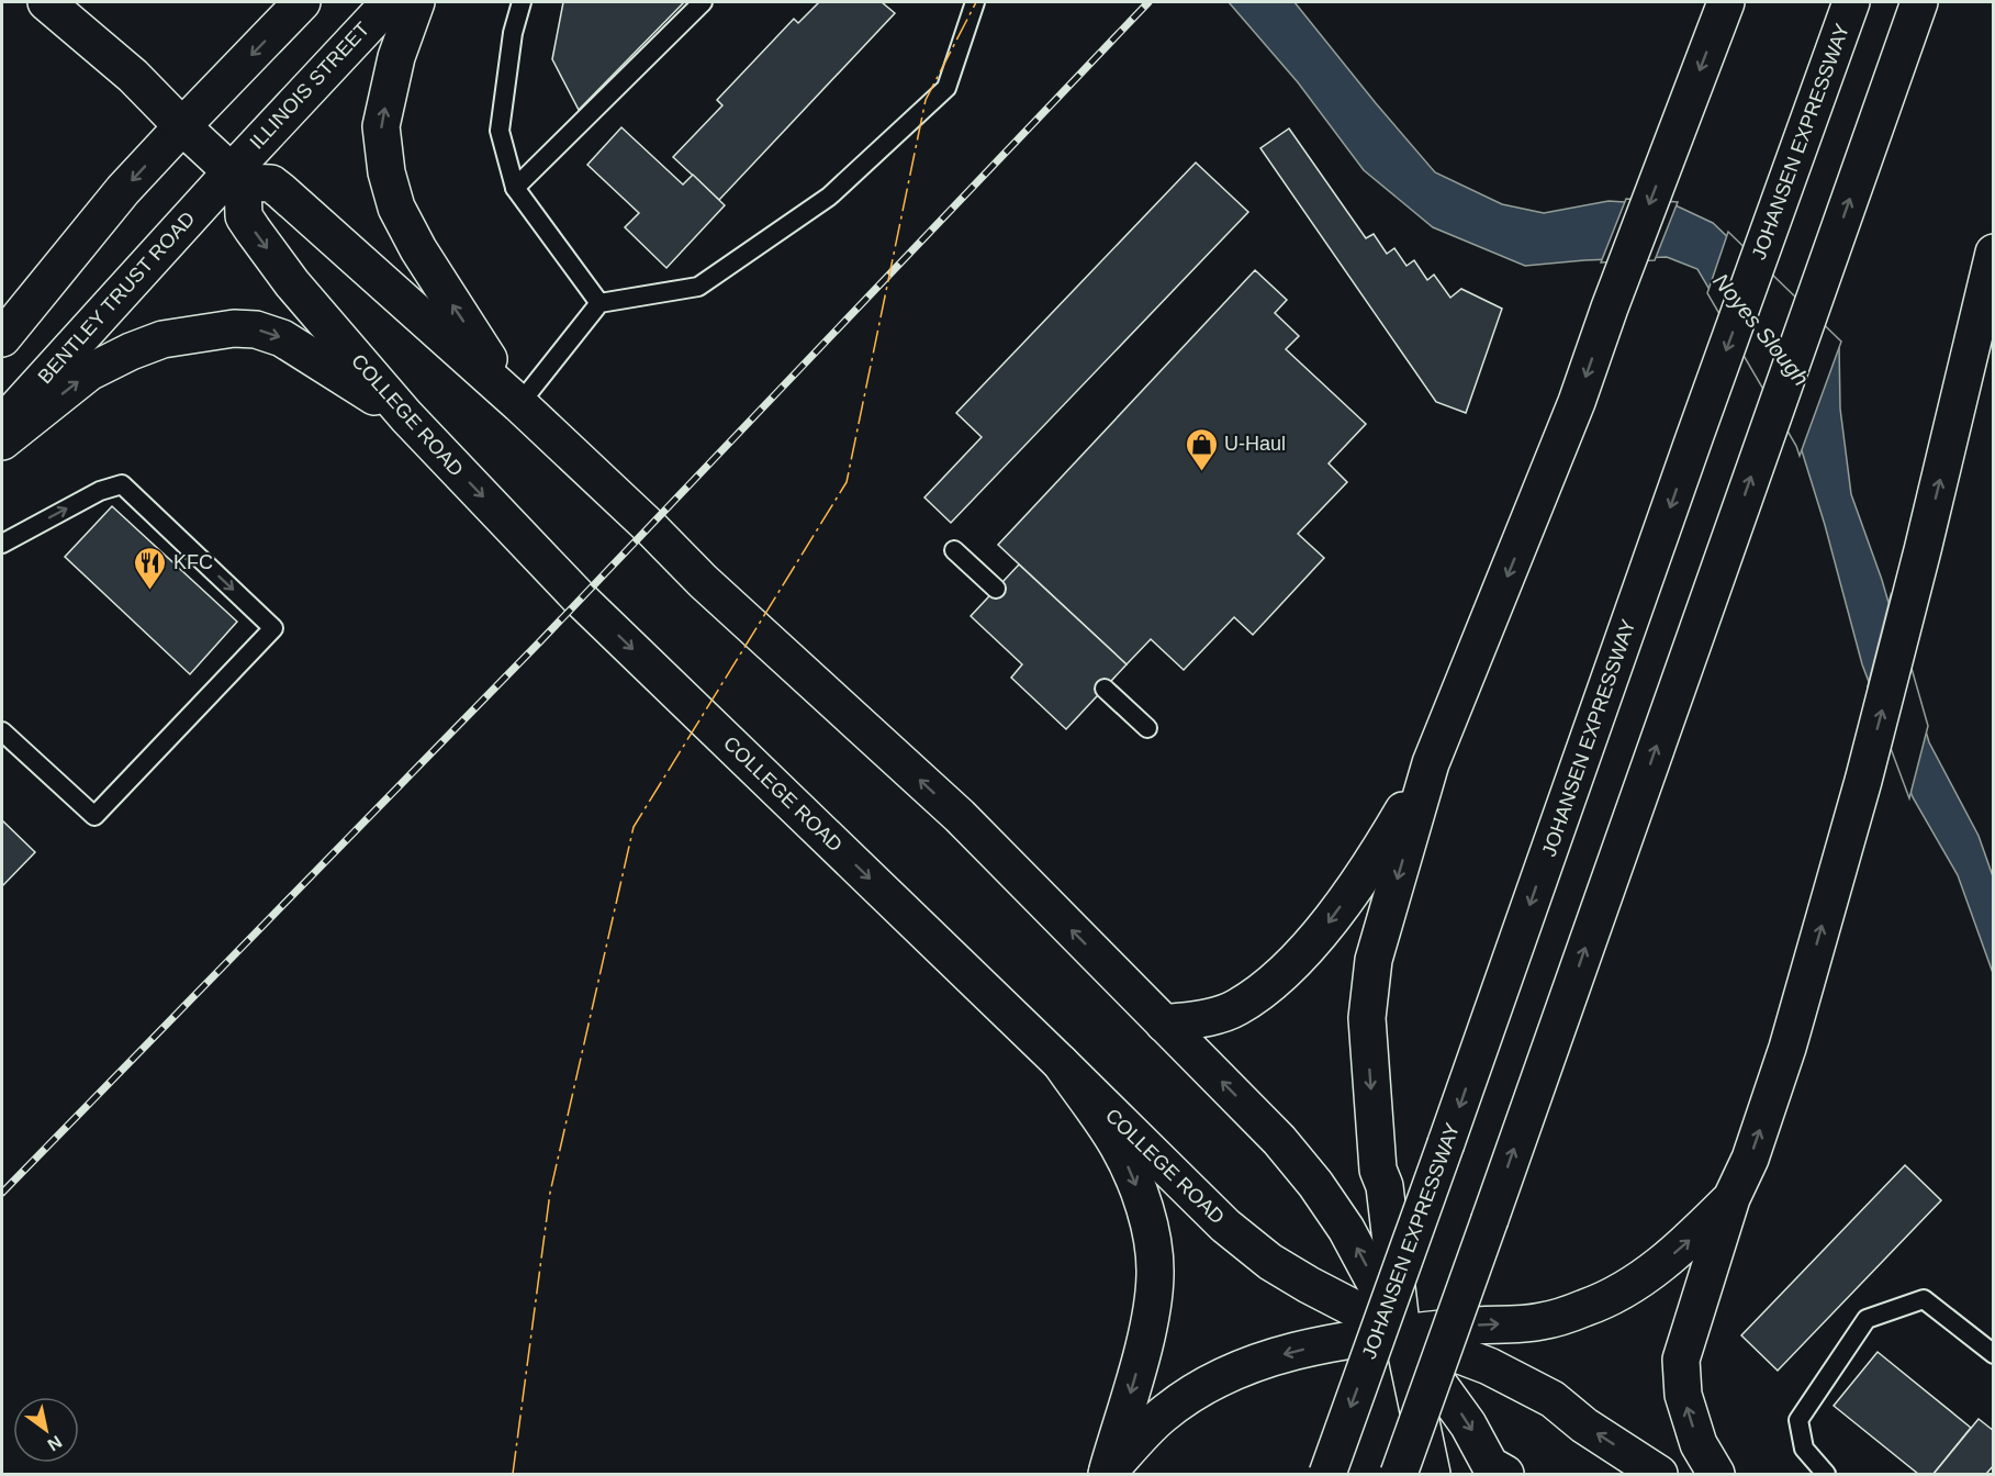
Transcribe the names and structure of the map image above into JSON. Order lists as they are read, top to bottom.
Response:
{
  "streets": {
    "main road": [
      "ILLINOIS STREET",
      "JOHANSEN EXPRESSWAY",
      "BENTLEY TRUST ROAD",
      "COLLEGE ROAD"
    ]
  },
  "crossings": [
    ["ILLINOIS STREET", "BENTLEY TRUST ROAD"],
    ["ILLINOIS STREET", "COLLEGE ROAD"],
    ["BENTLEY TRUST ROAD", "COLLEGE ROAD"]
  ],
  "water": ["Noyes Slough"],
  "places": {
    "shop": ["U-Haul"],
    "restaurant": ["KFC"]
  },
  "north": "bottom right"
}
